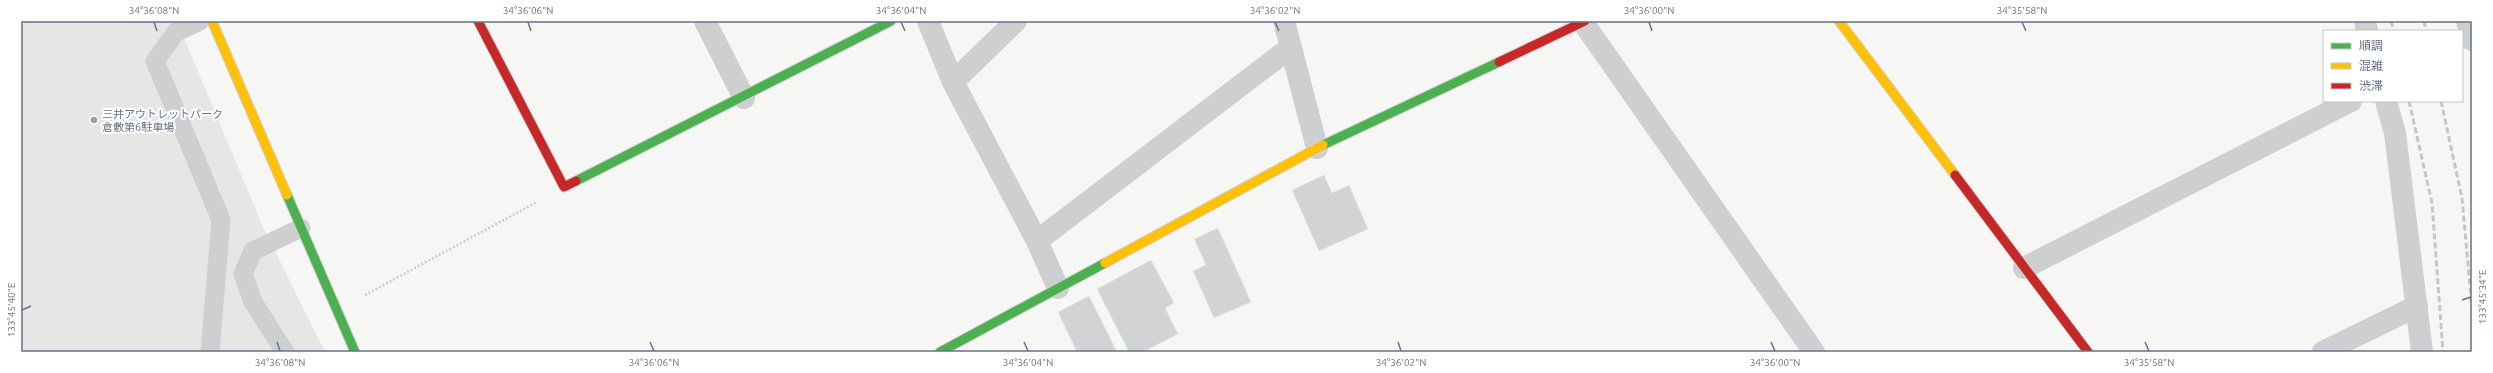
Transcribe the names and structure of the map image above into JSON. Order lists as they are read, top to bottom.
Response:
{
  "places": ["三井アウトレットパーク 倉敷第6駐車場"],
  "legend": ["順調", "混雑", "渋滞"],
  "coordinates": [
    "34°36'08\"N",
    "34°36'06\"N",
    "34°36'04\"N",
    "34°36'02\"N",
    "34°36'00\"N",
    "34°35'58\"N",
    "133°45'34\"E",
    "133°45'40\"E"
  ]
}
